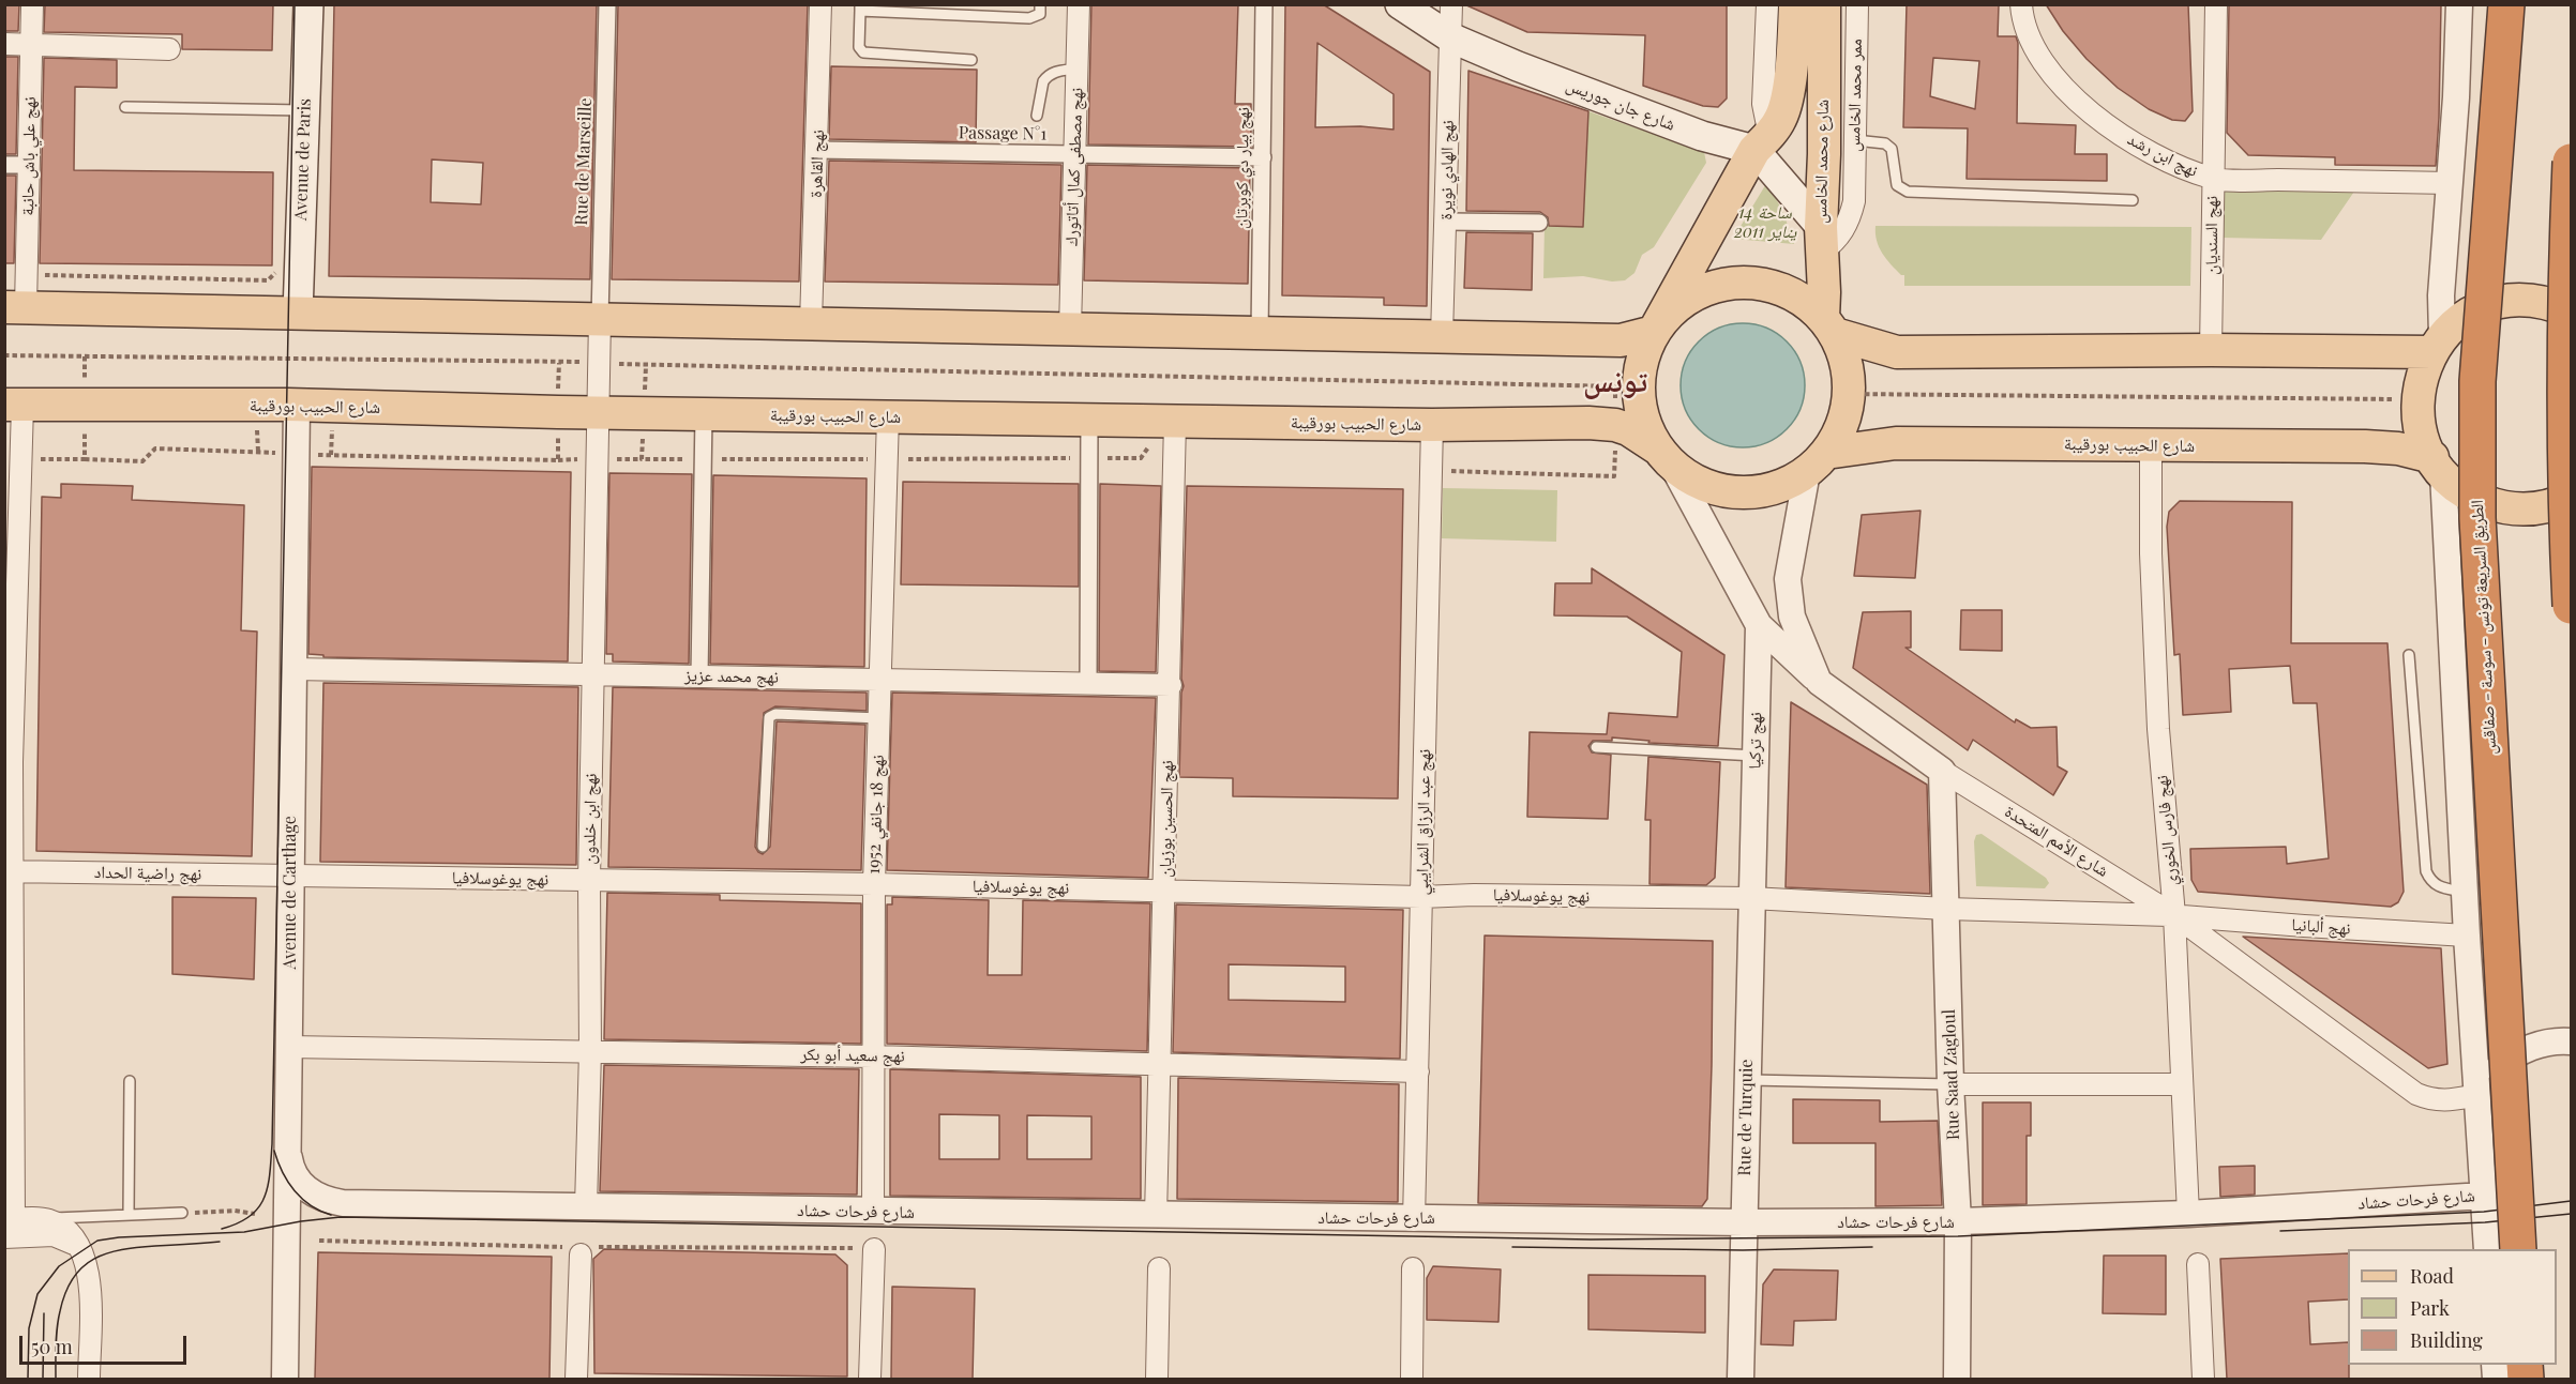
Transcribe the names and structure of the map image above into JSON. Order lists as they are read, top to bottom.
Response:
{
  "streets": {
    "highway": ["الطريق السريعة تونس - سوسة - صفاقس"],
    "main road": [
      "شارع جان جوريس",
      "Avenue de Paris",
      "شارع محمد الخامس",
      "شارع الحبيب بورقيبة"
    ],
    "street": [
      "ممر محمد الخامس",
      "Passage N°1",
      "نهج ابن رشد",
      "نهج علي باش حانبة",
      "Rue de Marseille",
      "نهج القاهرة",
      "نهج مصطفى كمال أتاتورك",
      "نهج بيار دي كوبرتان",
      "نهج الهادي نويرة",
      "نهج السنديان",
      "نهج محمد عزيز",
      "نهج تركيا",
      "نهج 18 جانفي 1952",
      "نهج ابن خلدون",
      "نهج الحسين بوزيان",
      "نهج عبد الرزاق الشرايبي",
      "نهج فارس الخوري",
      "شارع الأمم المتحدة",
      "نهج راضية الحداد",
      "نهج يوغوسلافيا",
      "Avenue de Carthage",
      "نهج ألبانيا",
      "نهج سعيد أبو بكر",
      "Rue Saad Zagloul",
      "Rue de Turquie",
      "شارع فرحات حشاد"
    ]
  },
  "crossings": [
    ["ممر محمد الخامس", "شارع محمد الخامس"],
    ["شارع جان جوريس", "شارع محمد الخامس"],
    ["شارع جان جوريس", "نهج الهادي نويرة"],
    ["Passage N°1", "نهج القاهرة"],
    ["Passage N°1", "نهج مصطفى كمال أتاتورك"],
    ["Passage N°1", "نهج بيار دي كوبرتان"],
    ["نهج ابن رشد", "نهج السنديان"],
    ["Rue de Marseille", "نهج ابن خلدون"],
    ["شارع محمد الخامس", "شارع الحبيب بورقيبة"],
    ["شارع الحبيب بورقيبة", "نهج 18 جانفي 1952"],
    ["شارع الحبيب بورقيبة", "نهج ابن خلدون"],
    ["شارع الحبيب بورقيبة", "نهج الحسين بوزيان"],
    ["شارع الحبيب بورقيبة", "نهج عبد الرزاق الشرايبي"],
    ["شارع الحبيب بورقيبة", "نهج فارس الخوري"],
    ["شارع الحبيب بورقيبة", "Avenue de Carthage"],
    ["نهج محمد عزيز", "نهج 18 جانفي 1952"],
    ["نهج محمد عزيز", "نهج ابن خلدون"],
    ["نهج محمد عزيز", "نهج الحسين بوزيان"],
    ["نهج محمد عزيز", "Avenue de Carthage"],
    ["نهج تركيا", "شارع الأمم المتحدة"],
    ["نهج تركيا", "Rue de Turquie"],
    ["نهج 18 جانفي 1952", "نهج يوغوسلافيا"],
    ["نهج 18 جانفي 1952", "نهج سعيد أبو بكر"],
    ["نهج 18 جانفي 1952", "شارع فرحات حشاد"],
    ["نهج ابن خلدون", "نهج يوغوسلافيا"],
    ["نهج ابن خلدون", "نهج سعيد أبو بكر"],
    ["نهج ابن خلدون", "شارع فرحات حشاد"],
    ["نهج الحسين بوزيان", "نهج يوغوسلافيا"],
    ["نهج الحسين بوزيان", "نهج سعيد أبو بكر"],
    ["نهج الحسين بوزيان", "شارع فرحات حشاد"],
    ["نهج عبد الرزاق الشرايبي", "نهج يوغوسلافيا"],
    ["نهج عبد الرزاق الشرايبي", "نهج سعيد أبو بكر"],
    ["نهج عبد الرزاق الشرايبي", "شارع فرحات حشاد"],
    ["نهج فارس الخوري", "شارع الأمم المتحدة"],
    ["نهج فارس الخوري", "نهج ألبانيا"],
    ["نهج فارس الخوري", "شارع فرحات حشاد"],
    ["شارع الأمم المتحدة", "نهج ألبانيا"],
    ["شارع الأمم المتحدة", "Rue Saad Zagloul"],
    ["نهج راضية الحداد", "نهج يوغوسلافيا"],
    ["نهج راضية الحداد", "Avenue de Carthage"],
    ["نهج يوغوسلافيا", "Avenue de Carthage"],
    ["نهج يوغوسلافيا", "نهج ألبانيا"],
    ["نهج يوغوسلافيا", "Rue Saad Zagloul"],
    ["نهج يوغوسلافيا", "Rue de Turquie"],
    ["Avenue de Carthage", "نهج سعيد أبو بكر"],
    ["Avenue de Carthage", "شارع فرحات حشاد"],
    ["نهج ألبانيا", "Rue Saad Zagloul"],
    ["Rue Saad Zagloul", "شارع فرحات حشاد"],
    ["Rue de Turquie", "شارع فرحات حشاد"]
  ],
  "districts": ["تونس"],
  "parks": ["ساحة 14 يناير 2011"],
  "legend": ["Road", "Park", "Building"],
  "scale_bar": "50 m"
}
